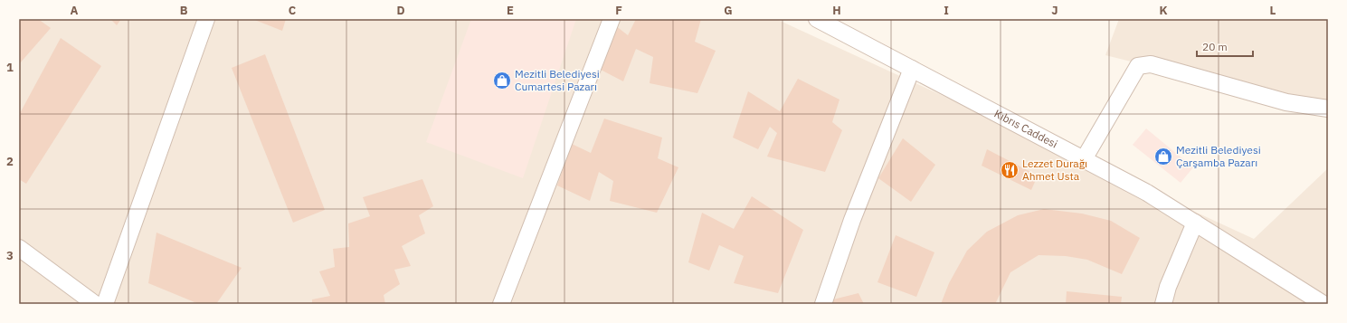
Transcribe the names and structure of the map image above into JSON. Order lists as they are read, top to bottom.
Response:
{
  "streets": {
    "street": ["Kıbrıs Caddesi"]
  },
  "places": {
    "shop": ["Mezitli Belediyesi Cumartesi Pazarı", "Mezitli Belediyesi Çarşamba Pazarı"],
    "restaurant": ["Lezzet Durağı Ahmet Usta"]
  },
  "scale_bar": "20 m",
  "grid": {
    "columns": [
      "A",
      "B",
      "C",
      "D",
      "E",
      "F",
      "G",
      "H",
      "I",
      "J",
      "K",
      "L"
    ],
    "rows": ["1", "2", "3"]
  }
}
